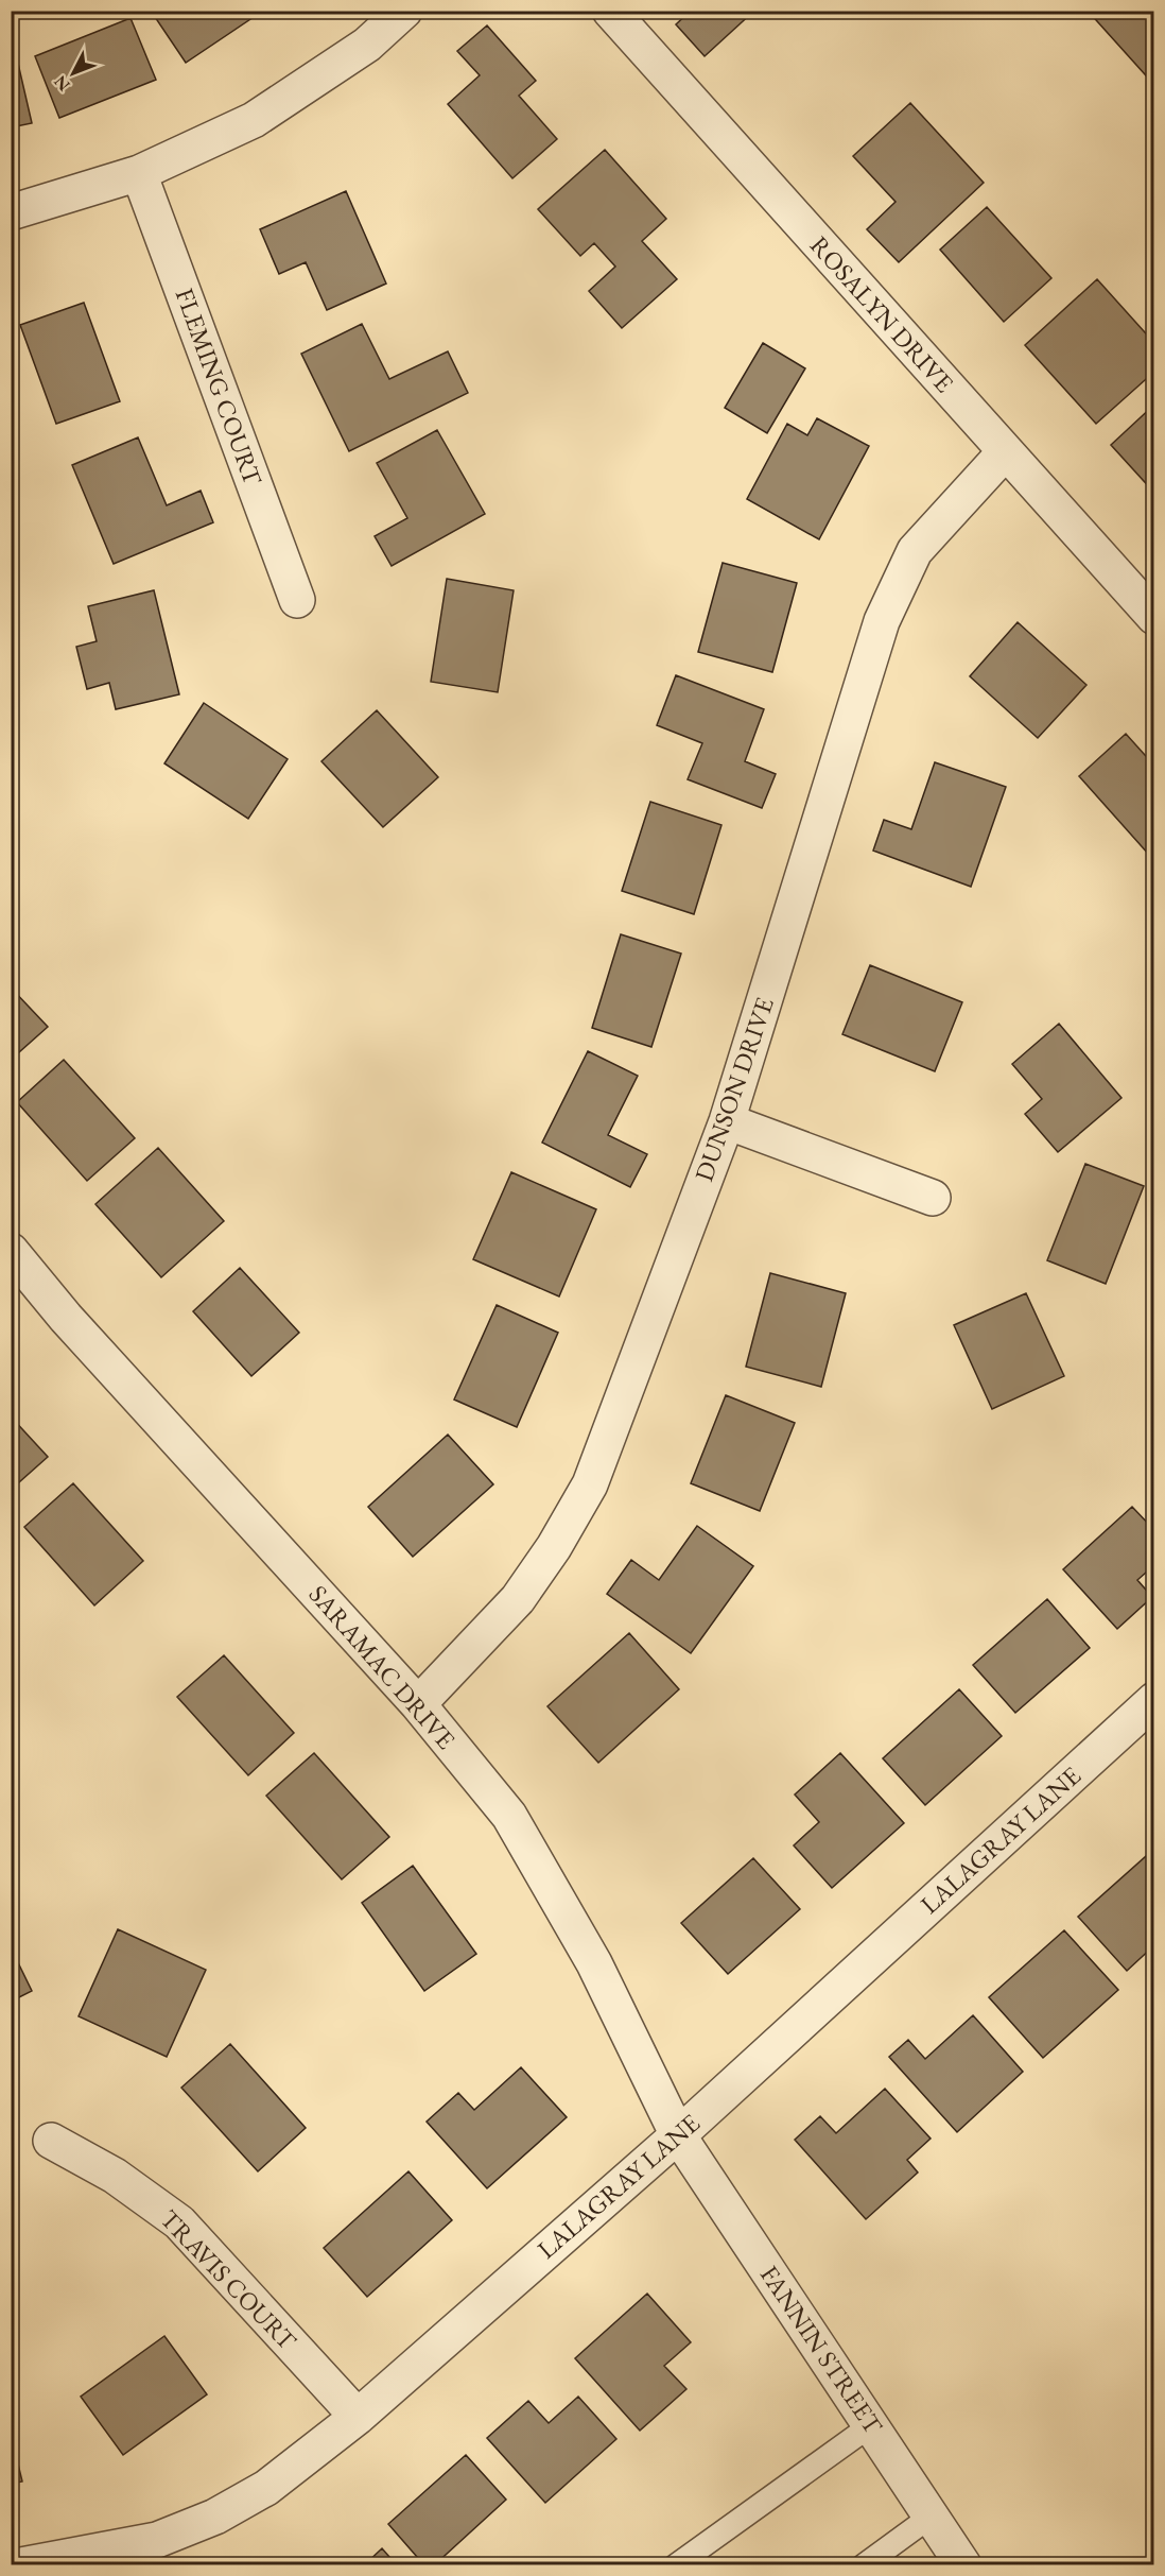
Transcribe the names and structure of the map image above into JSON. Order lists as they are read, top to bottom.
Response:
{
  "streets": {
    "street": [
      "ROSALYN DRIVE",
      "FLEMING COURT",
      "DUNSON DRIVE",
      "SARAMAC DRIVE",
      "LALAGRAY LANE",
      "TRAVIS COURT",
      "FANNIN STREET"
    ]
  },
  "crossings": [
    ["ROSALYN DRIVE", "DUNSON DRIVE"],
    ["DUNSON DRIVE", "SARAMAC DRIVE"],
    ["SARAMAC DRIVE", "LALAGRAY LANE"],
    ["SARAMAC DRIVE", "FANNIN STREET"],
    ["LALAGRAY LANE", "TRAVIS COURT"],
    ["LALAGRAY LANE", "FANNIN STREET"]
  ],
  "north": "bottom left"
}
